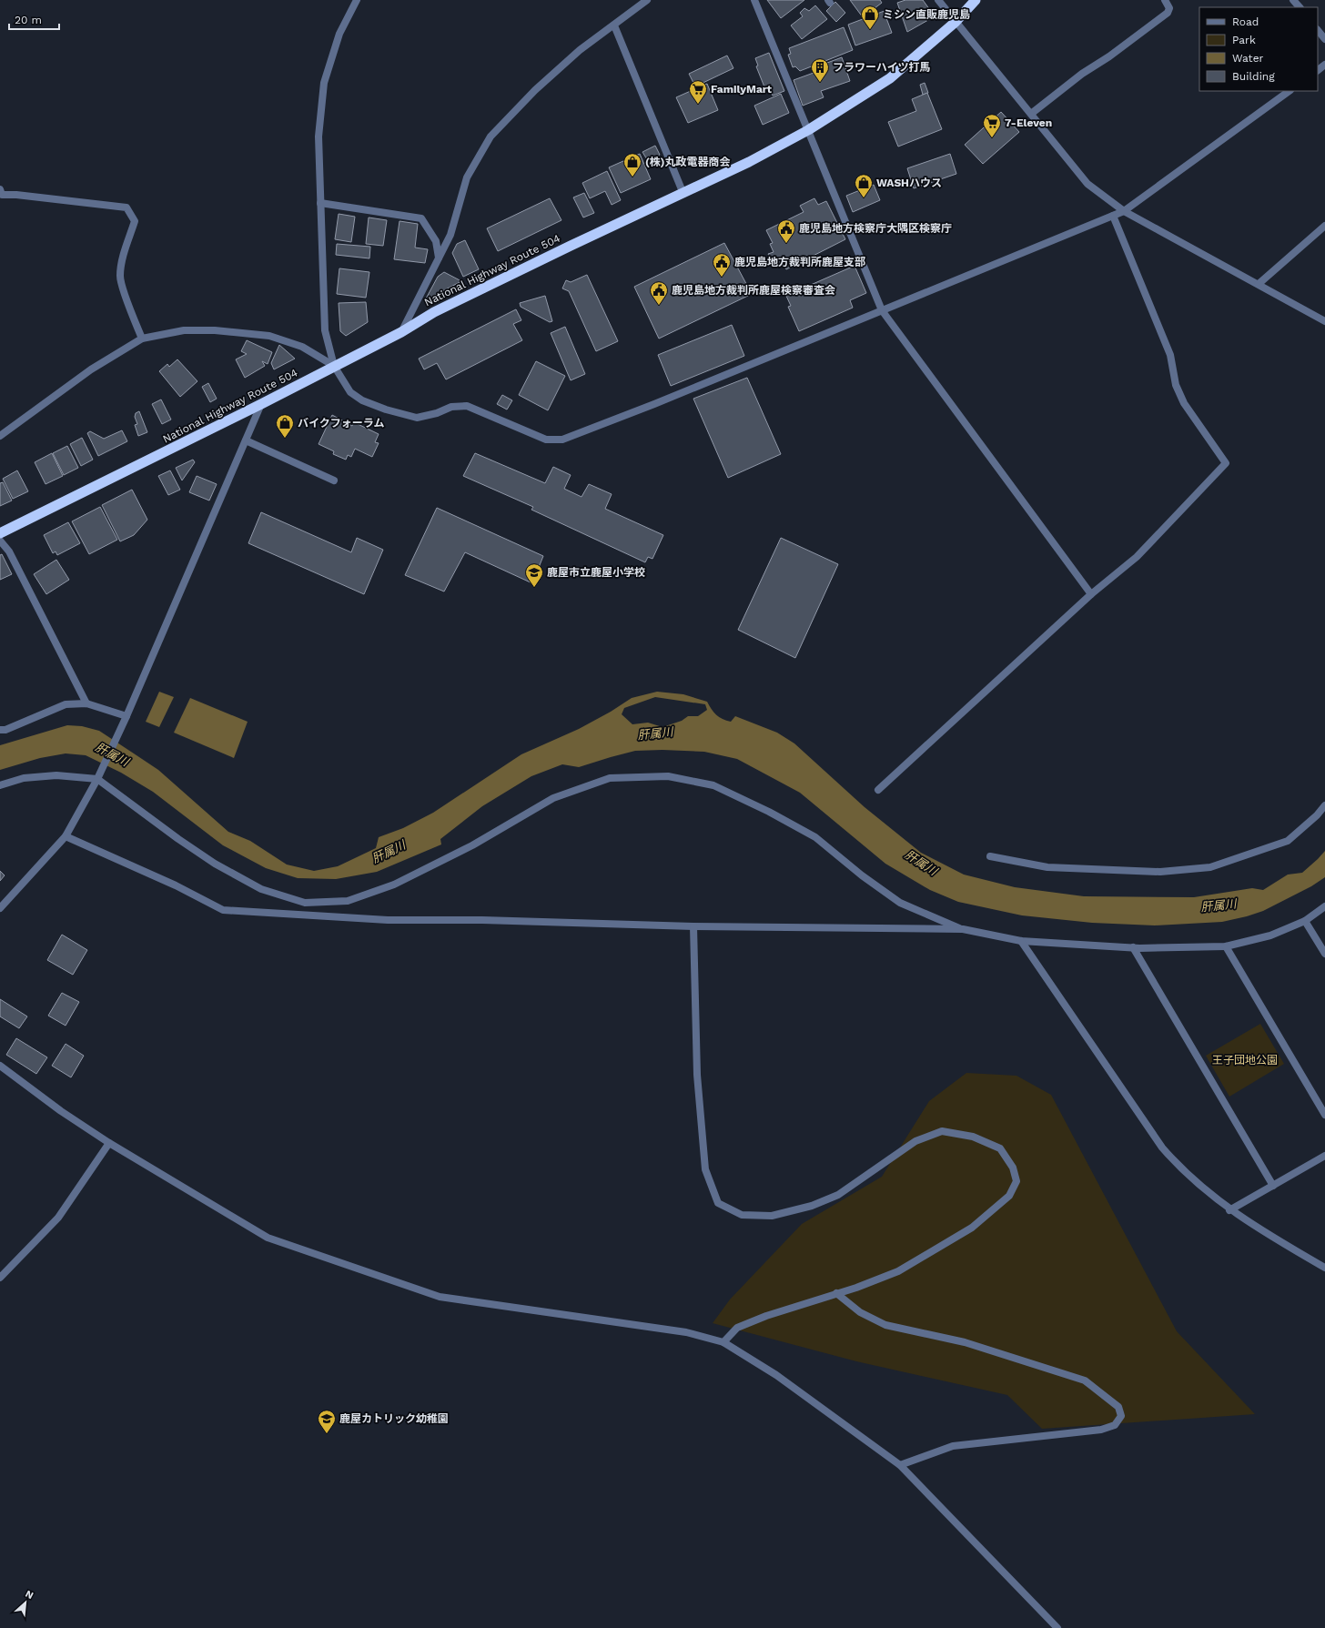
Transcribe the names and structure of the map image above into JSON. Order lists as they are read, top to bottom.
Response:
{
  "streets": {
    "highway": ["National Highway Route 504"]
  },
  "water": ["肝属川"],
  "parks": ["王子団地公園"],
  "places": {
    "shop": [
      "ミシン直販鹿児島",
      "(株)丸政電器商会",
      "WASHハウス",
      "バイクフォーラム"
    ],
    "building": ["フラワーハイツ打馬"],
    "supermarket": ["FamilyMart", "7-Eleven"],
    "public building": ["鹿児島地方検察庁大隅区検察庁", "鹿児島地方裁判所鹿屋支部", "鹿児島地方裁判所鹿屋検察審査会"],
    "school or university": ["鹿屋市立鹿屋小学校", "鹿屋カトリック幼稚園"]
  },
  "legend": [
    "Road",
    "Park",
    "Water",
    "Building"
  ],
  "scale_bar": "20 m",
  "north": "top right"
}
